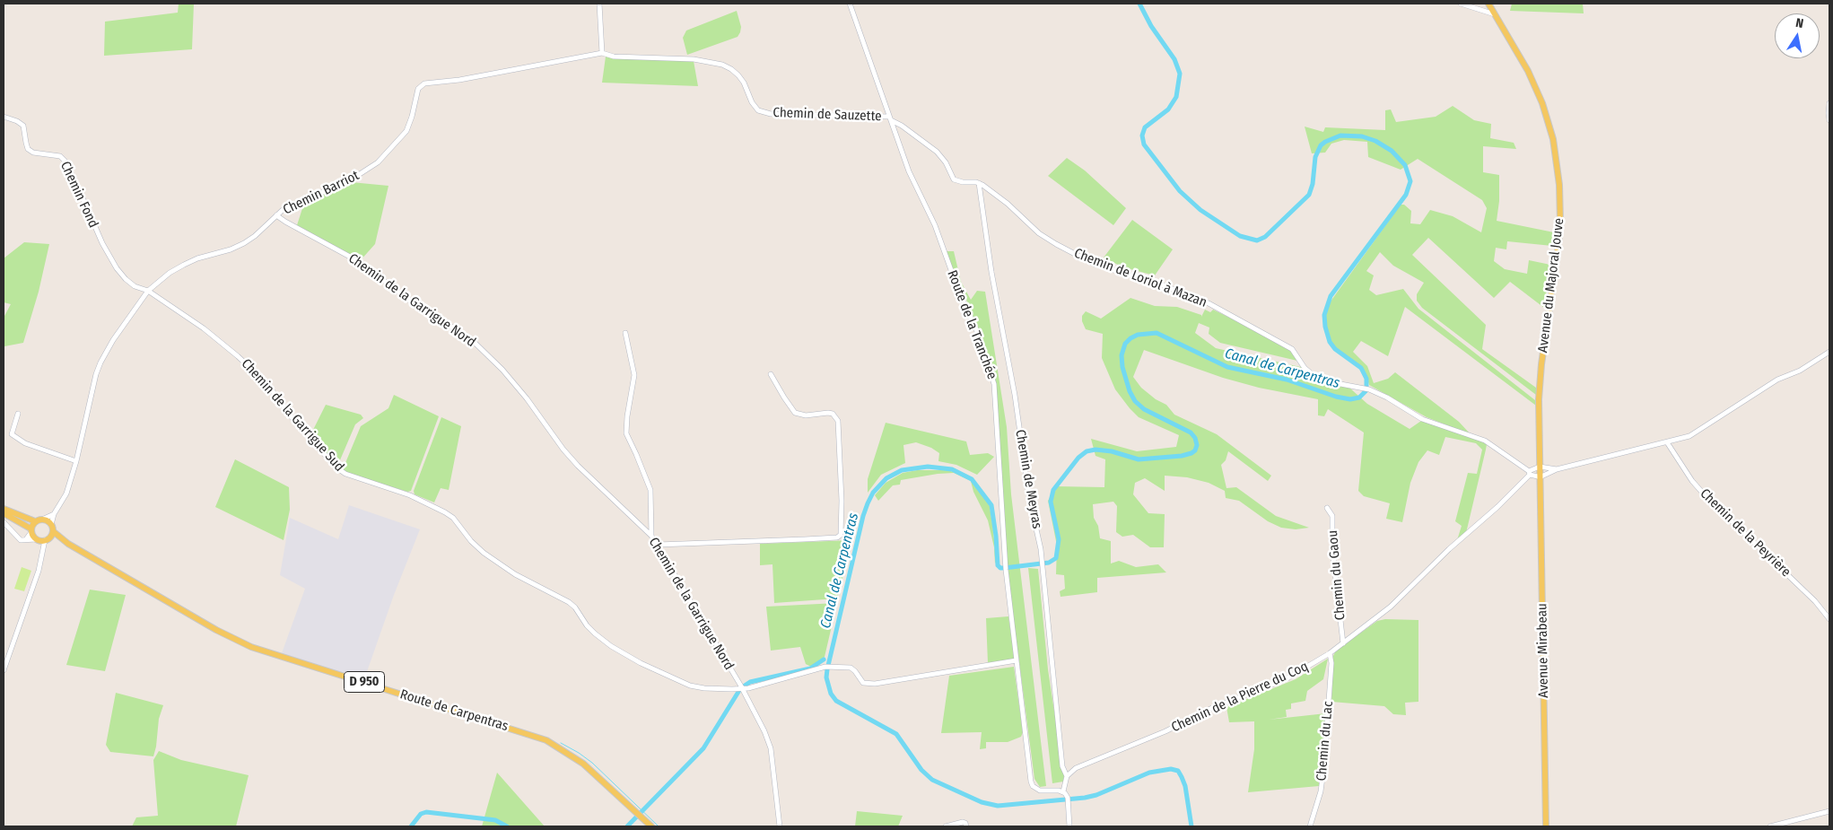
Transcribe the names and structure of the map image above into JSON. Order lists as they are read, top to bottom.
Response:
{
  "streets": {
    "main road": [
      "Avenue du Majoral Jouve",
      "Avenue Mirabeau",
      "D 950",
      "Route de Carpentras"
    ],
    "street": [
      "Chemin de Sauzette",
      "Chemin Barriot",
      "Chemin Fond",
      "Chemin de Loriol à Mazan",
      "Chemin de la Garrigue Nord",
      "Route de la Tranchée",
      "Chemin de la Garrigue Sud",
      "Chemin de Meyras",
      "Chemin de la Peyrière",
      "Chemin du Gaou",
      "Chemin de la Pierre du Coq",
      "Chemin du Lac"
    ]
  },
  "crossings": [
    ["Chemin de Sauzette", "Chemin Barriot"],
    ["Chemin de Sauzette", "Chemin de Loriol à Mazan"],
    ["Chemin de Sauzette", "Route de la Tranchée"],
    ["Chemin Barriot", "Chemin Fond"],
    ["Chemin Barriot", "Chemin de la Garrigue Nord"],
    ["Chemin Barriot", "Chemin de la Garrigue Sud"],
    ["Chemin Barriot", "D 950"],
    ["Chemin Fond", "Chemin de la Garrigue Sud"],
    ["Chemin de Loriol à Mazan", "Avenue du Majoral Jouve"],
    ["Chemin de Loriol à Mazan", "Route de la Tranchée"],
    ["Chemin de Loriol à Mazan", "Chemin de Meyras"],
    ["Chemin de Loriol à Mazan", "Avenue Mirabeau"],
    ["Chemin de Loriol à Mazan", "Chemin de la Pierre du Coq"],
    ["Avenue du Majoral Jouve", "Avenue Mirabeau"],
    ["Chemin de la Garrigue Nord", "Chemin de la Garrigue Sud"],
    ["Route de la Tranchée", "Chemin de la Garrigue Sud"],
    ["Chemin de Meyras", "Chemin de la Pierre du Coq"],
    ["Chemin du Gaou", "Chemin de la Pierre du Coq"],
    ["D 950", "Route de Carpentras"],
    ["Chemin de la Pierre du Coq", "Chemin du Lac"]
  ],
  "water": ["Canal de Carpentras"],
  "north": "top"
}
